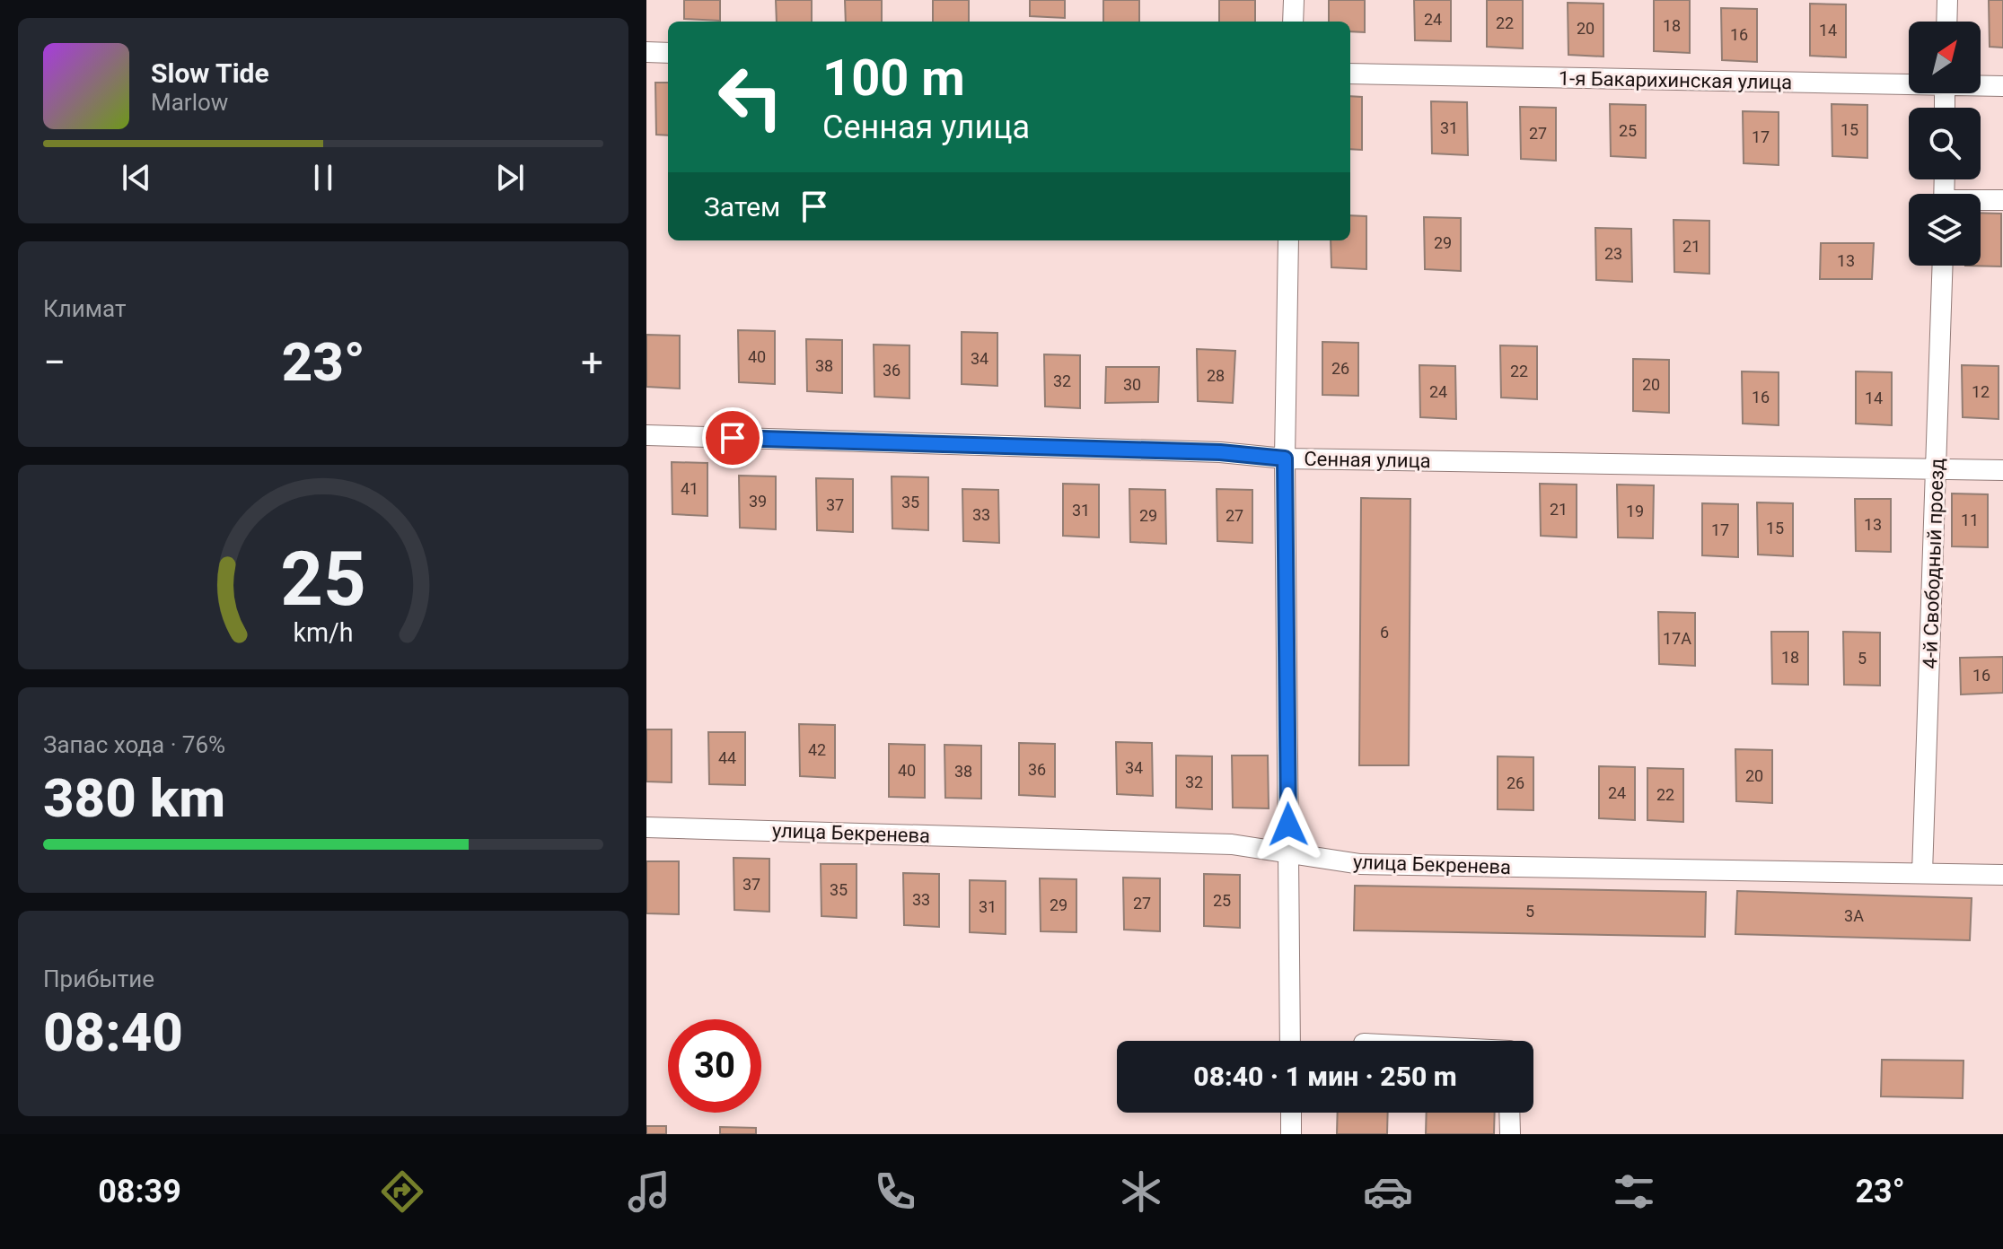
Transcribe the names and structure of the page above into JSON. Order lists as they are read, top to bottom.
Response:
{
  "streets": {
    "street": [
      "1-я Бакарихинская улица",
      "Сенная улица",
      "4-й Свободный проезд",
      "улица Бекренева"
    ]
  },
  "crossings": [
    ["Сенная улица", "4-й Свободный проезд"],
    ["4-й Свободный проезд", "улица Бекренева"]
  ],
  "house_numbers": [
    "24",
    "22",
    "18",
    "20",
    "14",
    "16",
    "31",
    "15",
    "25",
    "27",
    "17",
    "29",
    "21",
    "23",
    "13",
    "40",
    "34",
    "38",
    "26",
    "36",
    "22",
    "28",
    "32",
    "30",
    "20",
    "24",
    "12",
    "16",
    "14",
    "41",
    "39",
    "35",
    "37",
    "21",
    "31",
    "19",
    "33",
    "29",
    "27",
    "11",
    "13",
    "15",
    "17",
    "6",
    "17А",
    "18",
    "5",
    "16",
    "42",
    "44",
    "34",
    "36",
    "40",
    "38",
    "20",
    "32",
    "26",
    "24",
    "22",
    "37",
    "35",
    "33",
    "25",
    "27",
    "29",
    "31",
    "5",
    "3А"
  ],
  "north": "top right",
  "page": {
    "turn": ["100 m", "Сенная улица"],
    "song": ["Slow Tide", "Marlow"],
    "then": "Затем",
    "tile": [
      "Климат",
      ["Запас хода · 76%", "380 km"],
      ["Прибытие", "08:40"]
    ],
    "heat": ["−", "23°", "+"],
    "limit": "30",
    "trip": "08:40 · 1 мин · 250 m",
    "tabs": ["08:39", "23°"],
    "gauge": ["25", "km/h"]
  }
}
